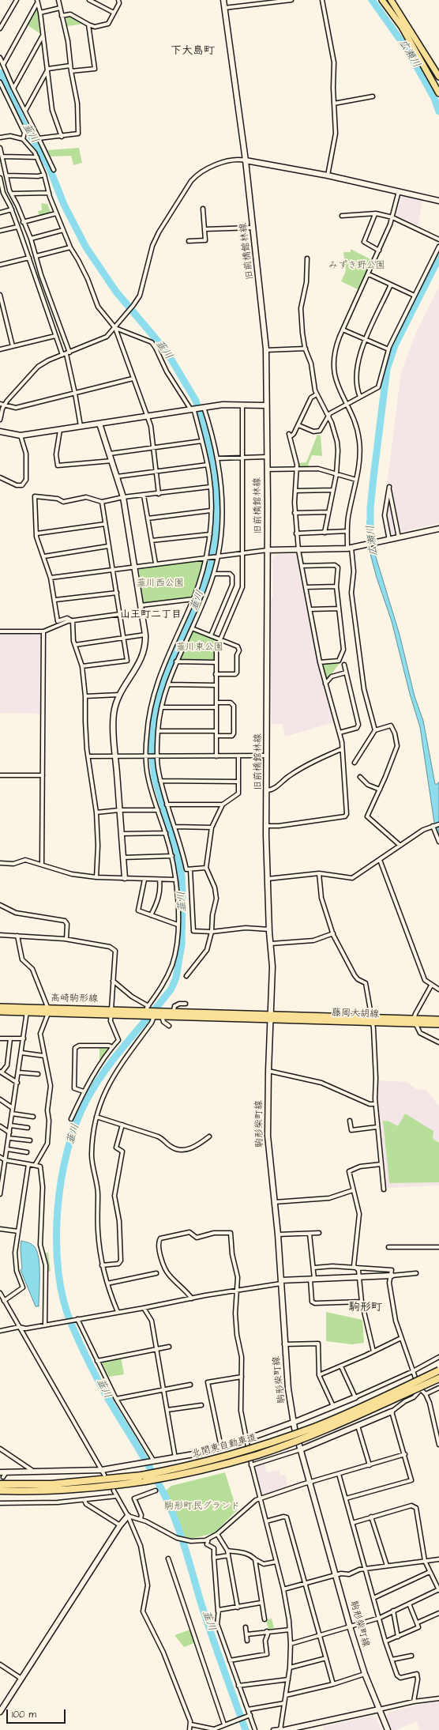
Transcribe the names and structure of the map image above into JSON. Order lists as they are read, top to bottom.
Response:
{
  "streets": {
    "highway": ["北関東自動車道"],
    "main road": ["高崎駒形線", "藤岡大胡線"],
    "street": ["旧前橋館林線", "駒形柴町線"]
  },
  "crossings": [
    ["旧前橋館林線", "藤岡大胡線"],
    ["旧前橋館林線", "駒形柴町線"],
    ["藤岡大胡線", "駒形柴町線"]
  ],
  "districts": ["下大島町", "山王町二丁目", "駒形町"],
  "water": ["広瀬川", "韮川"],
  "parks": [
    "みずき野公園",
    "韮川西公園",
    "韮川東公園",
    "駒形町民グランド"
  ],
  "scale_bar": "100 m"
}
